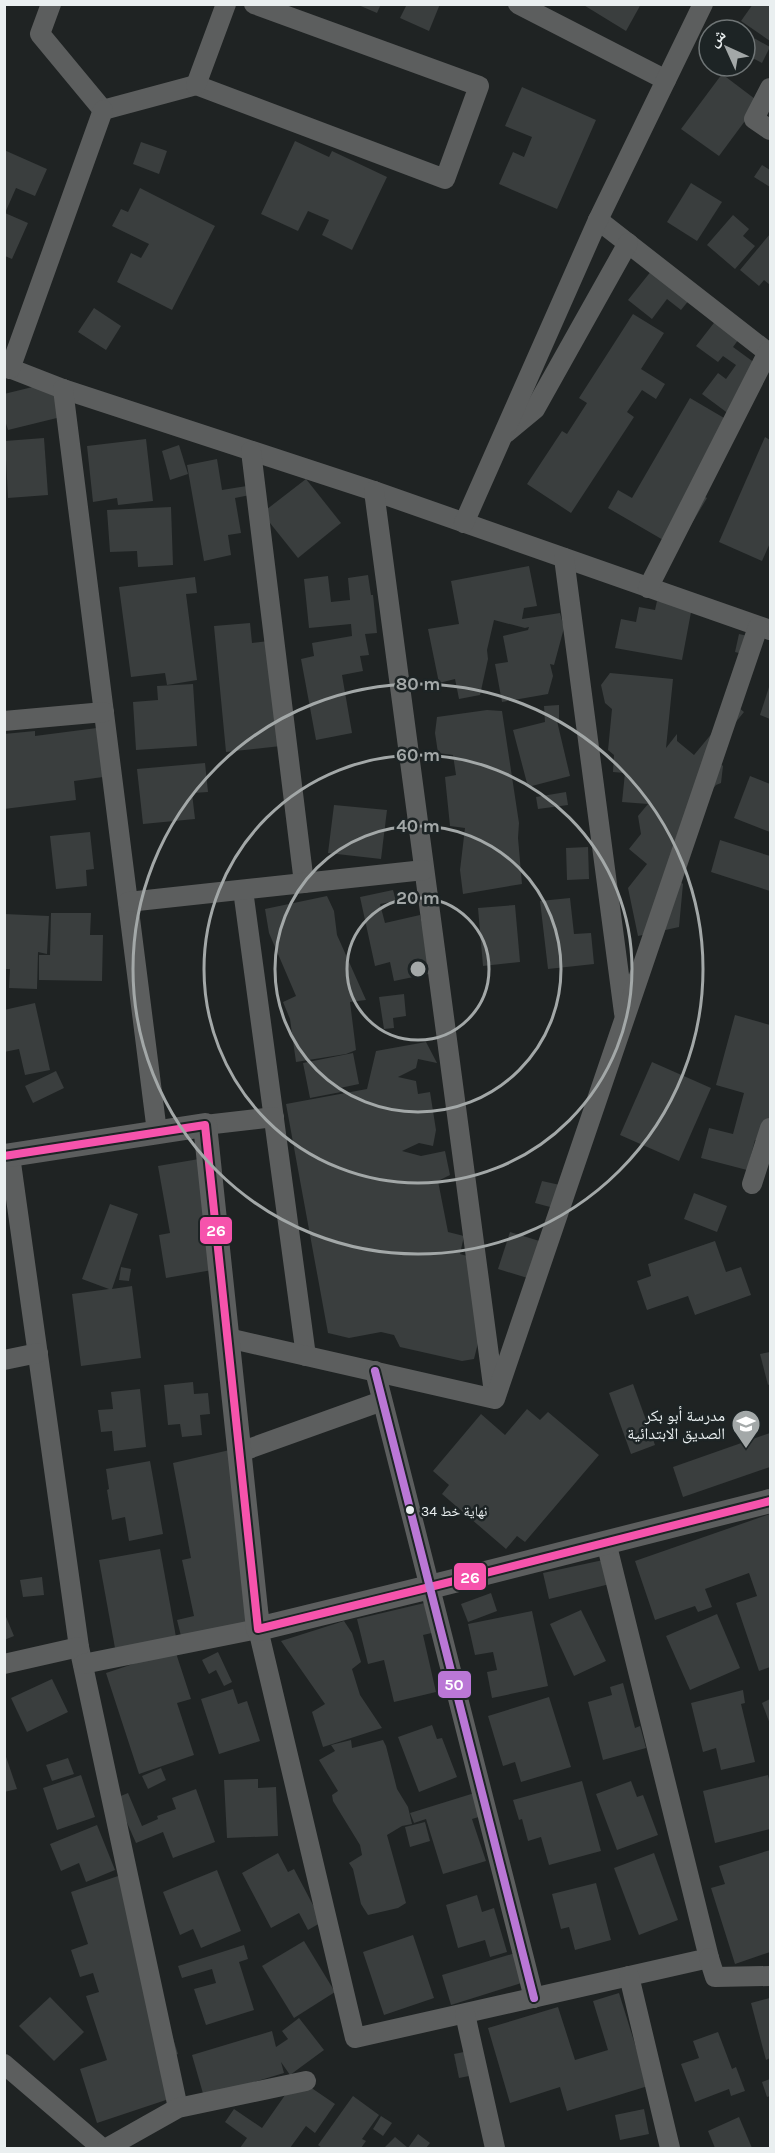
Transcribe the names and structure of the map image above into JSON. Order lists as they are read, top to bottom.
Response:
{
  "places": {
    "school or university": ["مدرسة أبو بكر الصديق الابتدائية"],
    "other": ["نهاية خط 34"]
  },
  "lines": ["transit line 26", "transit line 50"],
  "north": "top left",
  "rings": [
    "80 m",
    "60 m",
    "40 m",
    "20 m"
  ]
}
